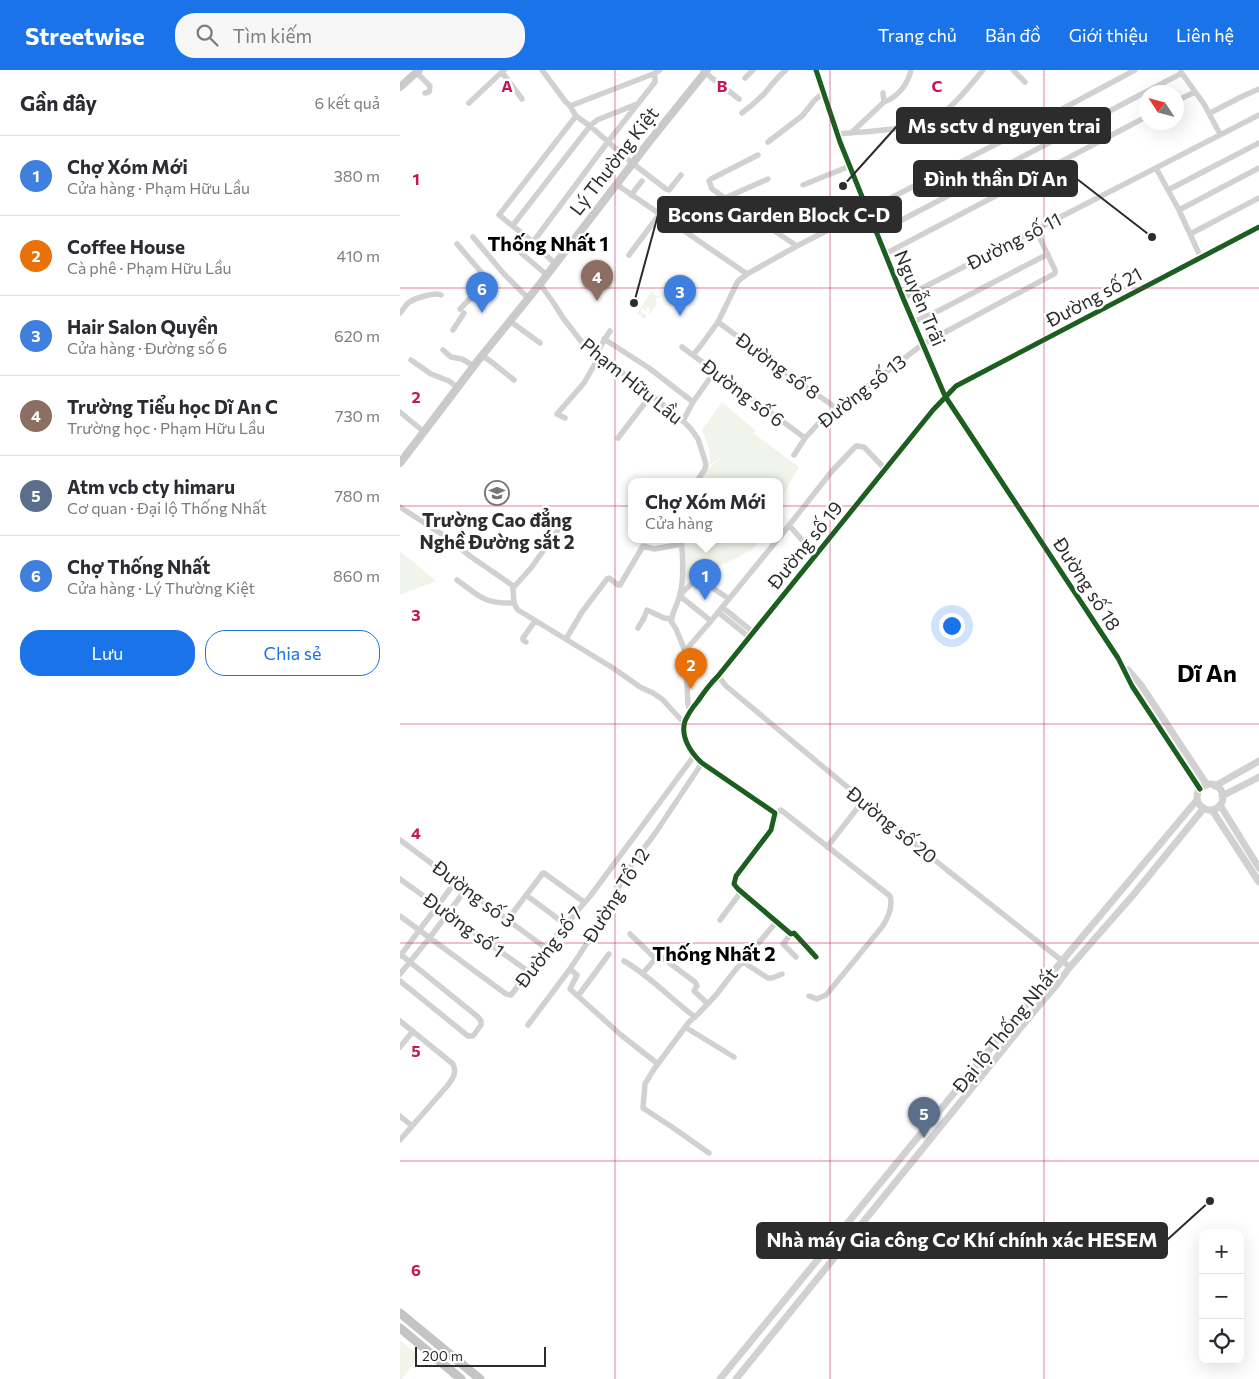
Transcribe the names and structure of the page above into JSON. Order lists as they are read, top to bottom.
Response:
{
  "streets": {
    "main road": ["Lý Thường Kiệt"],
    "street": [
      "Đường số 11",
      "Đường số 21",
      "Nguyễn Trãi",
      "Đường số 8",
      "Phạm Hữu Lầu",
      "Đường số 13",
      "Đường số 6",
      "Đường số 19",
      "Đường số 18",
      "Đường số 20",
      "Đường số 3",
      "Đường Tổ 12",
      "Đường số 1",
      "Đường số 7",
      "Đại lộ Thống Nhất"
    ]
  },
  "crossings": [
    ["Lý Thường Kiệt", "Phạm Hữu Lầu"],
    ["Đường số 11", "Nguyễn Trãi"],
    ["Đường số 11", "Đường số 13"],
    ["Đường số 21", "Nguyễn Trãi"],
    ["Đường số 21", "Đường số 19"],
    ["Đường số 21", "Đường số 18"],
    ["Nguyễn Trãi", "Đường số 13"],
    ["Nguyễn Trãi", "Đường số 19"],
    ["Nguyễn Trãi", "Đường số 18"],
    ["Đường số 8", "Đường số 13"],
    ["Đường số 13", "Đường số 6"],
    ["Đường số 19", "Đường số 18"],
    ["Đường số 19", "Đường số 20"],
    ["Đường số 18", "Đại lộ Thống Nhất"],
    ["Đường số 20", "Đại lộ Thống Nhất"],
    ["Đường số 3", "Đường số 7"],
    ["Đường số 1", "Đường số 7"]
  ],
  "districts": ["Thống Nhất 1", "Dĩ An", "Thống Nhất 2"],
  "places": {
    "other": [
      "Ms sctv d nguyen trai",
      "Đình thần Dĩ An",
      "Bcons Garden Block C-D",
      "Nhà máy Gia công Cơ Khí chính xác HESEM"
    ],
    "school or university": ["Trường Cao đẳng Nghề Đường sắt 2"]
  },
  "scale_bar": "200 m",
  "north": "top left",
  "page": {
    "header": "Streetwise",
    "search": "Tìm kiếm",
    "nav": [
      "Trang chủ",
      "Bản đồ",
      "Giới thiệu",
      "Liên hệ"
    ],
    "heading": ["Gần đây", "6 kết quả"],
    "list": [
      {
        "mark": "1",
        "name": "Chợ Xóm Mới",
        "note": "Cửa hàng · Phạm Hữu Lầu",
        "value": "380 m"
      },
      {
        "mark": "2",
        "name": "Coffee House",
        "note": "Cà phê · Phạm Hữu Lầu",
        "value": "410 m"
      },
      {
        "mark": "3",
        "name": "Hair Salon Quyền",
        "note": "Cửa hàng · Đường số 6",
        "value": "620 m"
      },
      {
        "mark": "4",
        "name": "Trường Tiểu học Dĩ An C",
        "note": "Trường học · Phạm Hữu Lầu",
        "value": "730 m"
      },
      {
        "mark": "5",
        "name": "Atm vcb cty himaru",
        "note": "Cơ quan · Đại lộ Thống Nhất",
        "value": "780 m"
      },
      {
        "mark": "6",
        "name": "Chợ Thống Nhất",
        "note": "Cửa hàng · Lý Thường Kiệt",
        "value": "860 m"
      }
    ],
    "pins": [
      "4",
      "6",
      "3",
      "1",
      "2",
      "5"
    ],
    "popup": ["Chợ Xóm Mới", "Cửa hàng"],
    "buttons": ["Lưu", "Chia sẻ"],
    "map_buttons": ["+", "−"],
    "scale": "200 m"
  },
  "grid": {
    "columns": ["A", "B", "C"],
    "rows": [
      "1",
      "2",
      "3",
      "4",
      "5",
      "6"
    ]
  }
}
